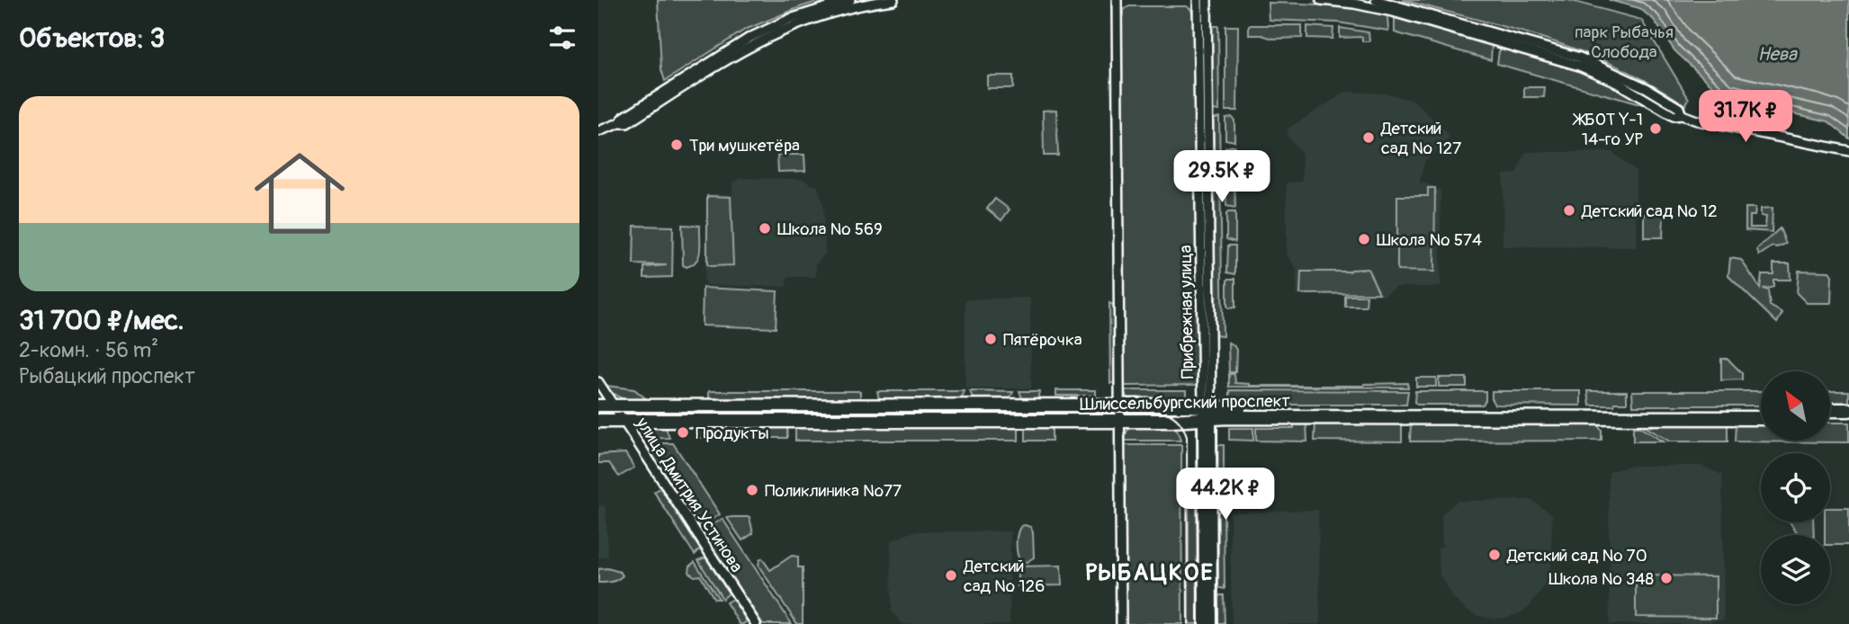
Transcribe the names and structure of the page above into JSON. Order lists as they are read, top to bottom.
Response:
{
  "streets": {
    "main road": ["Шлиссельбургский проспект"],
    "street": ["Прибрежная улица", "улица Дмитрия Устинова"]
  },
  "crossings": [
    ["Прибрежная улица", "Шлиссельбургский проспект"],
    ["Шлиссельбургский проспект", "улица Дмитрия Устинова"]
  ],
  "districts": ["РЫБАЦКОЕ"],
  "water": ["Нева"],
  "parks": ["парк Рыбачья Слобода"],
  "places": [
    "ЖБОТ Y-1 14-го УР",
    "Детский сад № 127",
    "Три мушкетёра",
    "Детский сад № 12",
    "Школа № 569",
    "Школа № 574",
    "Пятёрочка",
    "Продукты",
    "Поликлиника №77",
    "Детский сад № 70",
    "Детский сад № 126",
    "Школа № 348"
  ],
  "north": "top left",
  "page": {
    "heading": "Объектов: 3",
    "list": [
      {
        "name": "31 700 ₽/мес.",
        "note": "2-комн. · 56 m² · Рыбацкий проспект"
      }
    ],
    "price": ["31.7K ₽", "29.5K ₽", "44.2K ₽"]
  }
}
